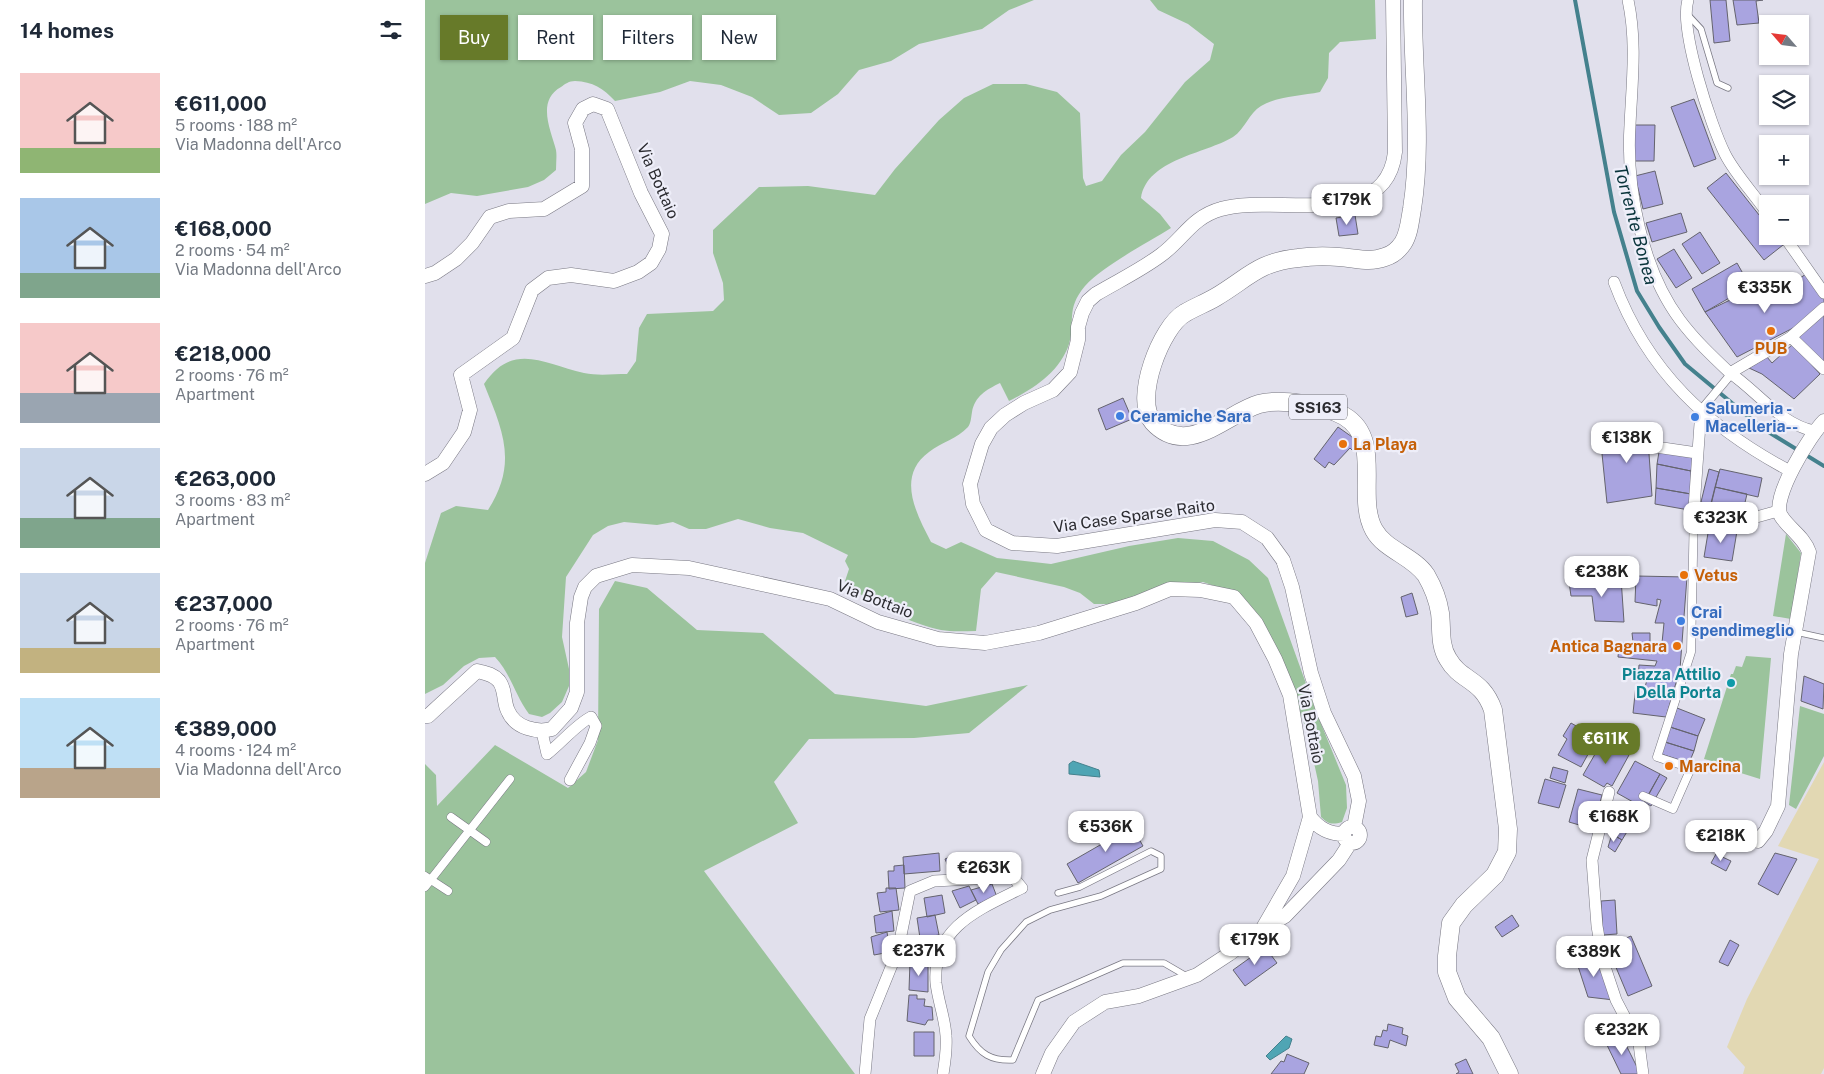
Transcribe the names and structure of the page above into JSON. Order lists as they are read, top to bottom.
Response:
{
  "streets": {
    "main road": ["SS163"],
    "street": ["Via Bottaio", "Via Case Sparse Raito"]
  },
  "water": ["Torrente Bonea"],
  "places": [
    "PUB",
    "Ceramiche Sara",
    "Salumeria - Macelleria--",
    "La Playa",
    "Vetus",
    "Crai spendimeglio",
    "Antica Bagnara",
    "Piazza Attilio Della Porta",
    "Marcina"
  ],
  "north": "top left",
  "page": {
    "heading": "14 homes",
    "map_buttons": ["+", "−"],
    "chip": [
      "Buy",
      "Rent",
      "Filters",
      "New"
    ],
    "list": [
      {
        "name": "€611,000",
        "note": "5 rooms · 188 m² · Via Madonna dell'Arco"
      },
      {
        "name": "€168,000",
        "note": "2 rooms · 54 m² · Via Madonna dell'Arco"
      },
      {
        "name": "€218,000",
        "note": "2 rooms · 76 m² · Apartment"
      },
      {
        "name": "€263,000",
        "note": "3 rooms · 83 m² · Apartment"
      },
      {
        "name": "€237,000",
        "note": "2 rooms · 76 m² · Apartment"
      },
      {
        "name": "€389,000",
        "note": "4 rooms · 124 m² · Via Madonna dell'Arco"
      }
    ],
    "price": [
      "€179K",
      "€335K",
      "€138K",
      "€323K",
      "€238K",
      "€611K",
      "€168K",
      "€536K",
      "€218K",
      "€263K",
      "€179K",
      "€237K",
      "€389K",
      "€232K"
    ]
  }
}
